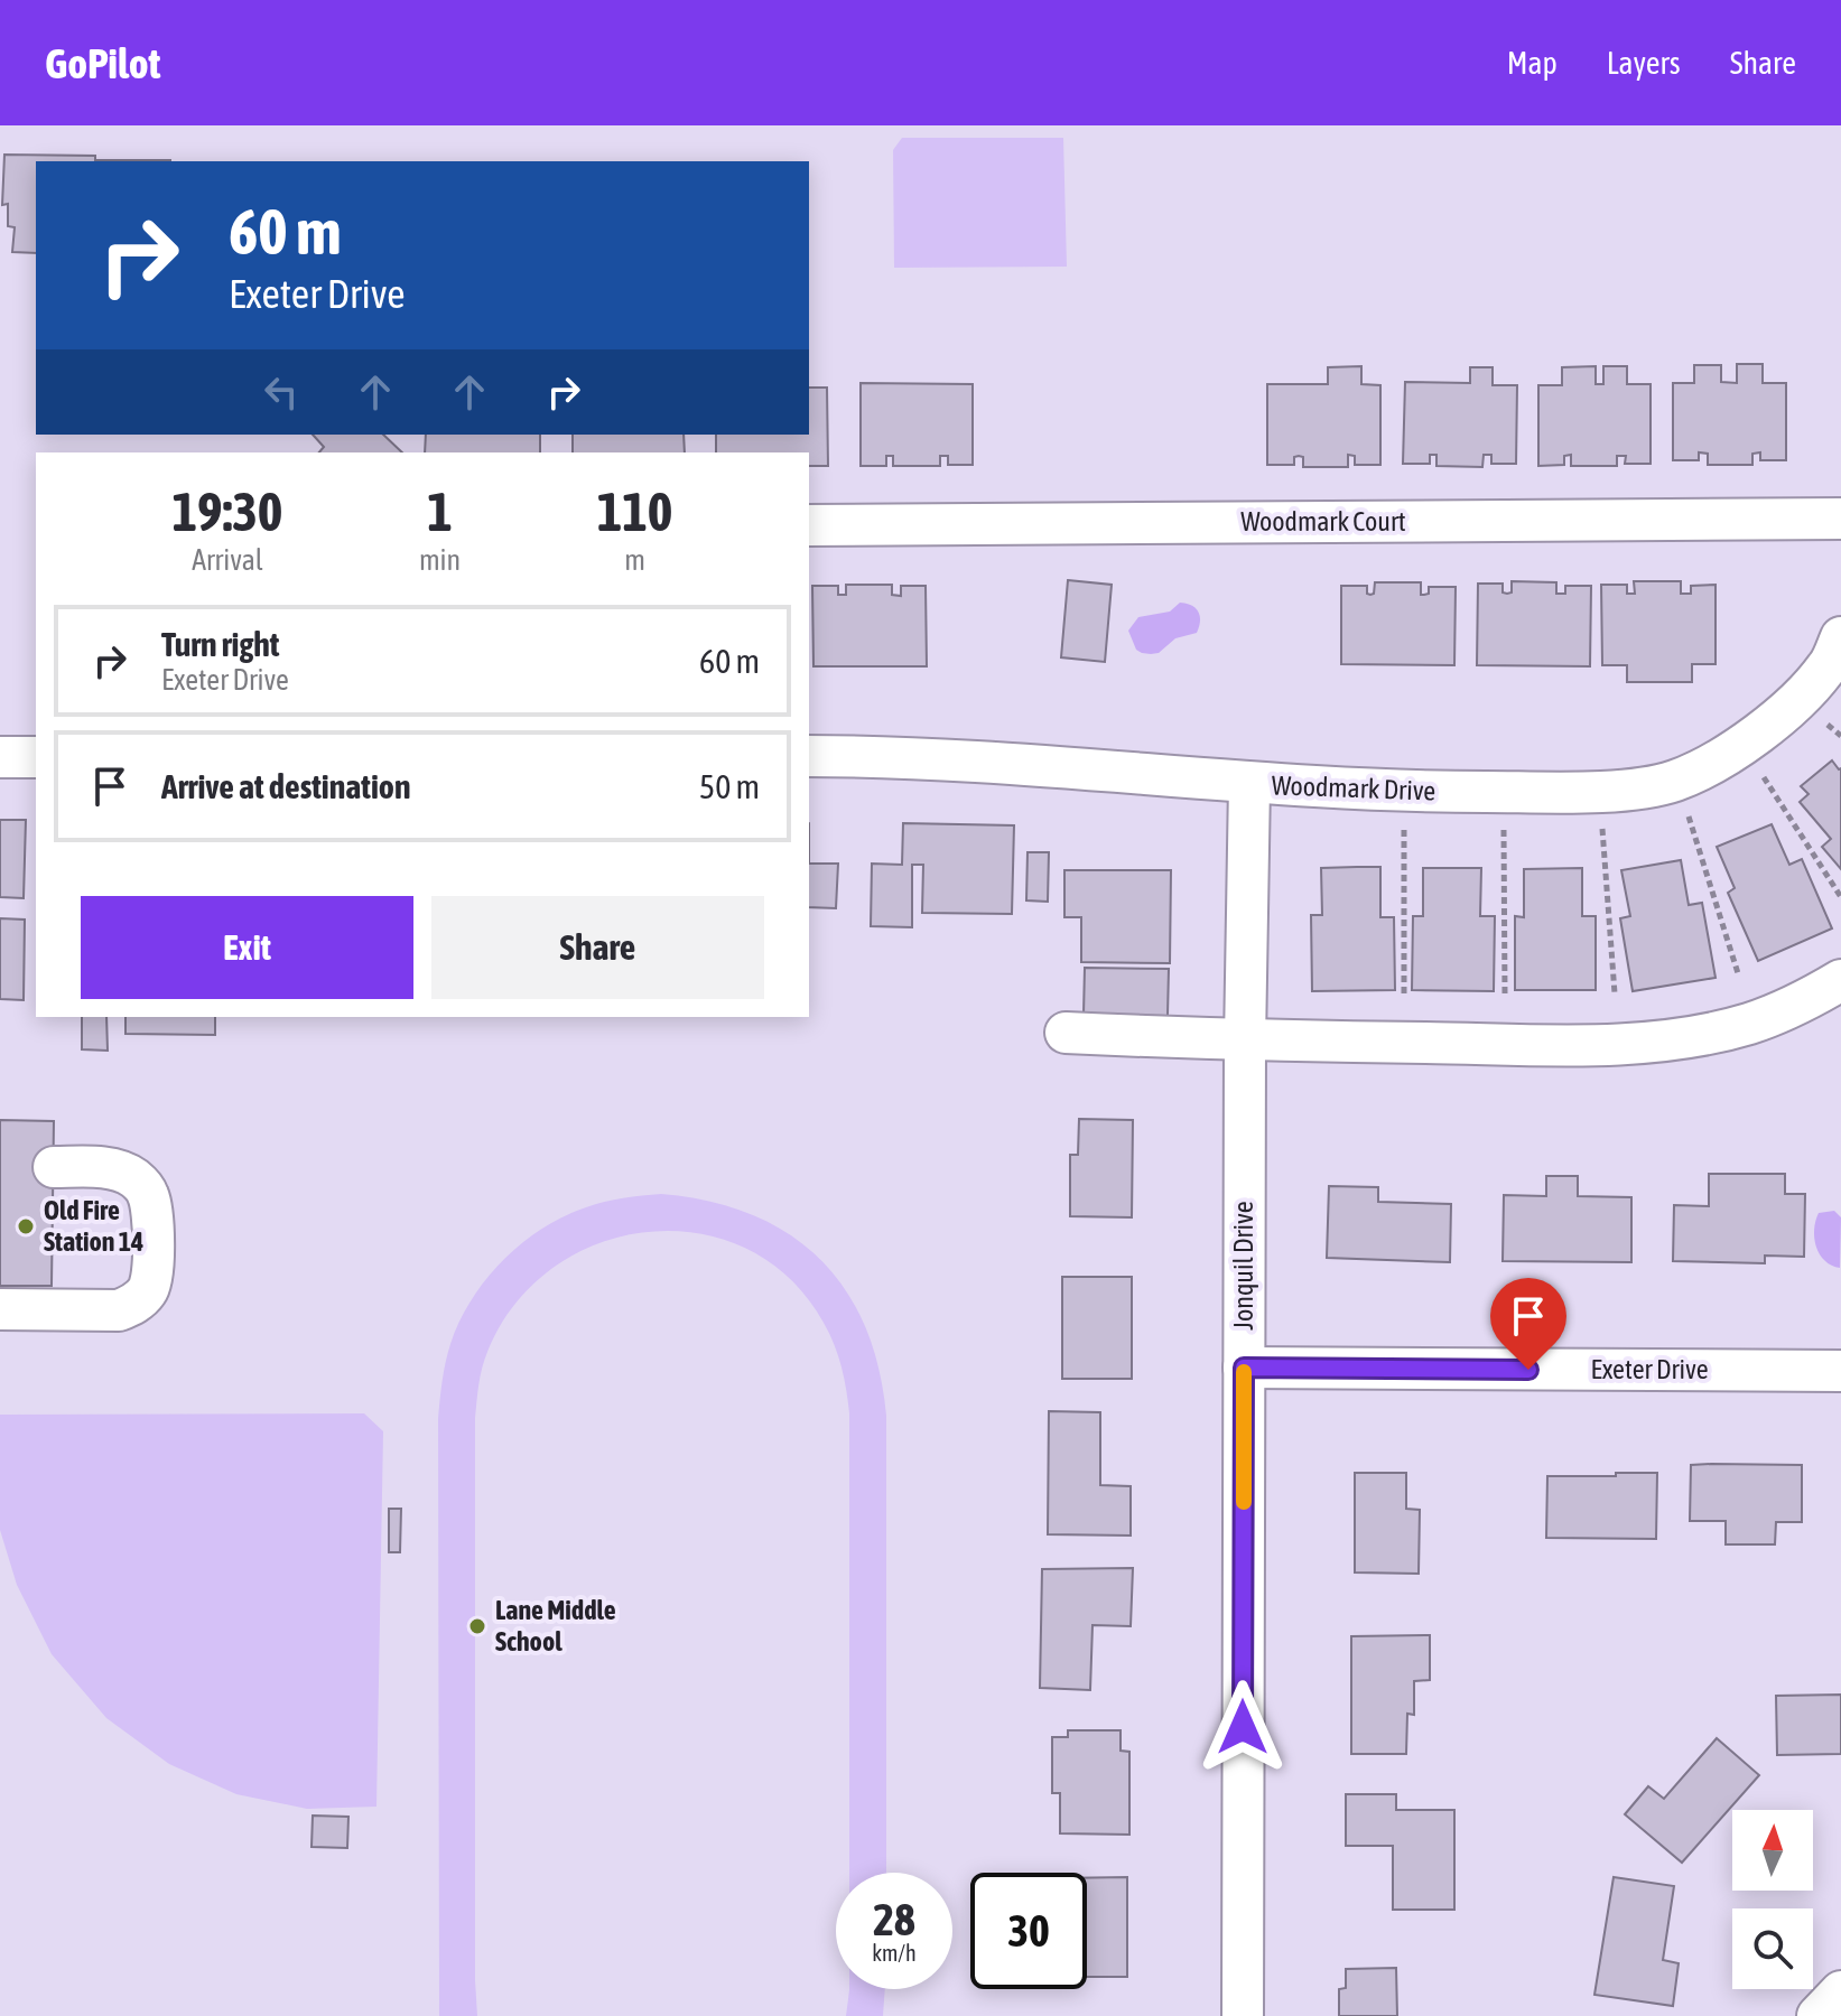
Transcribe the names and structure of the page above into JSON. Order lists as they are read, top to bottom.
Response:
{
  "streets": {
    "street": [
      "Woodmark Court",
      "Woodmark Drive",
      "Jonquil Drive",
      "Exeter Drive"
    ]
  },
  "crossings": [
    ["Woodmark Drive", "Jonquil Drive"],
    ["Jonquil Drive", "Exeter Drive"]
  ],
  "places": ["Old Fire Station 14", "Lane Middle School"],
  "north": "top",
  "page": {
    "header": "GoPilot",
    "nav": ["Map", "Layers", "Share"],
    "turn": ["60 m", "Exeter Drive"],
    "eta": [
      "19:30",
      "Arrival",
      "1",
      "min",
      "110",
      "m"
    ],
    "list": [
      {
        "name": "Turn right",
        "note": "Exeter Drive",
        "value": "60 m"
      },
      {
        "name": "Arrive at destination",
        "value": "50 m"
      }
    ],
    "buttons": ["Exit", "Share"],
    "speed": "28 km/h",
    "limit": "30"
  }
}
